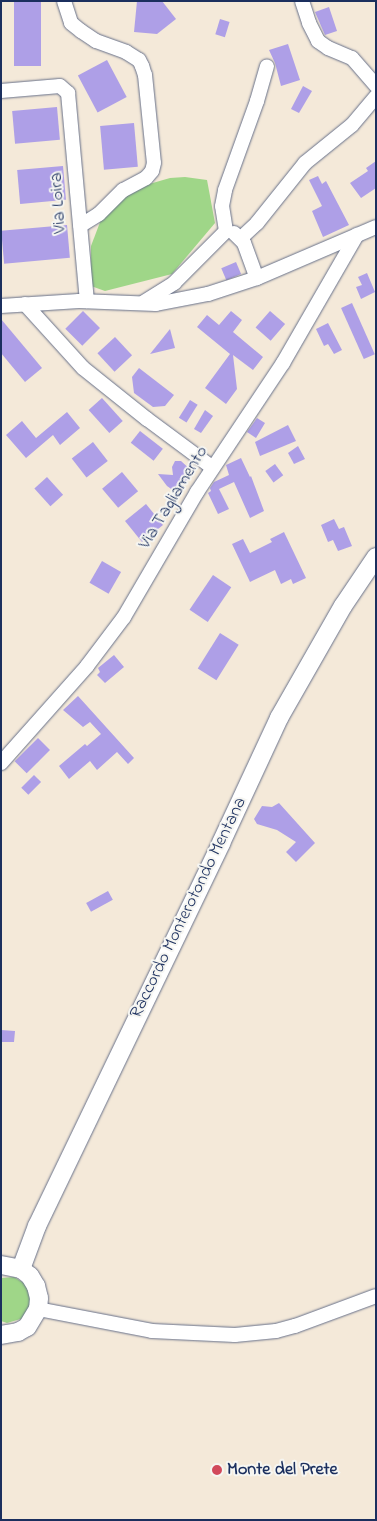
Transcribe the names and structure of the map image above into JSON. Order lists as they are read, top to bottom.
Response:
{
  "streets": {
    "main road": ["Raccordo Monterotondo Mentana"],
    "street": ["Via Loira", "Via Tagliamento"]
  },
  "places": ["Monte del Prete"]
}
